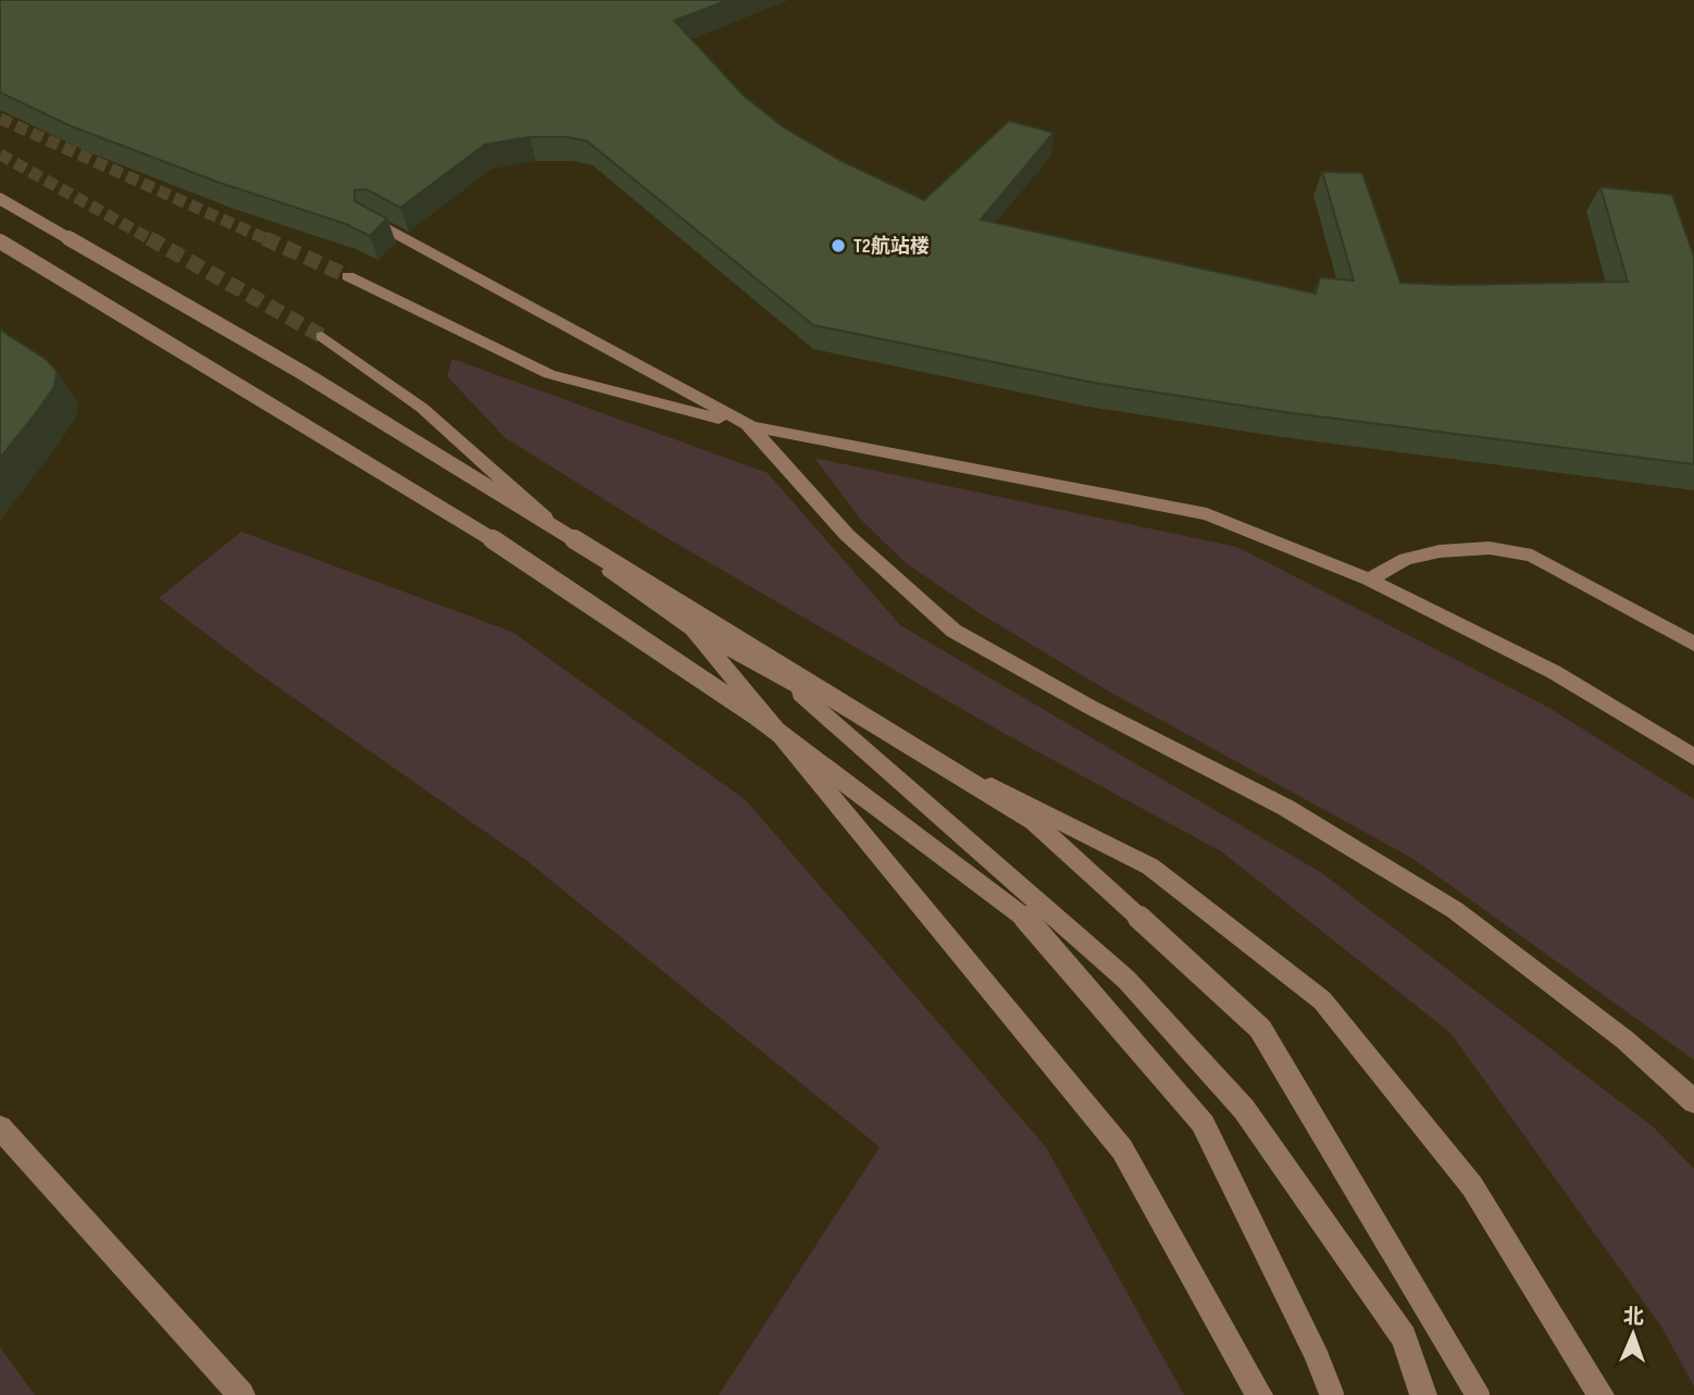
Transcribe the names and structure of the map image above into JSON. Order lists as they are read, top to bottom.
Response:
{
  "places": ["T2航站楼"],
  "north": "top"
}
